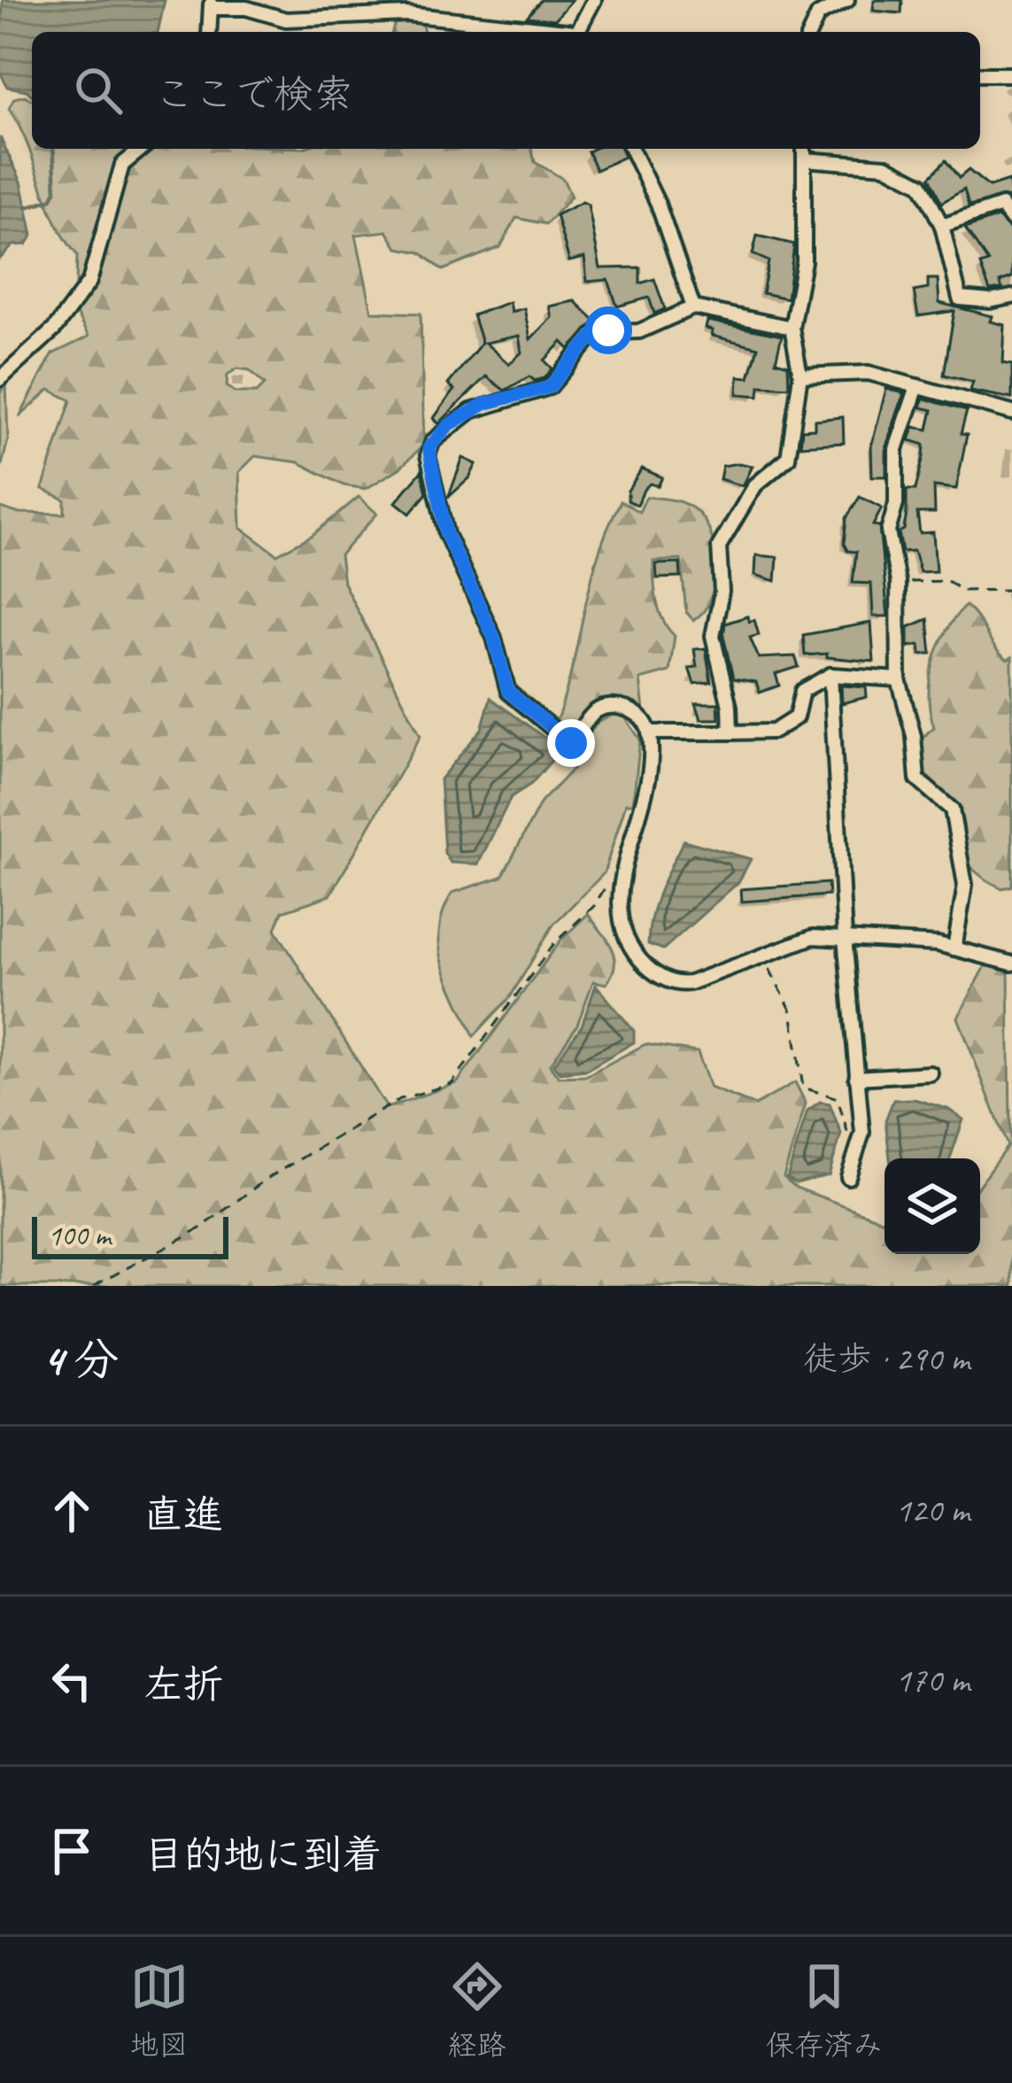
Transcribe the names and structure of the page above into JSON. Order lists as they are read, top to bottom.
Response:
{
  "scale_bar": "100 m",
  "page": {
    "search": "ここで検索",
    "scale": "100 m",
    "heading": ["4 分", "徒歩 · 290 m"],
    "list": [
      ["直進", "120 m"],
      ["左折", "170 m"],
      "目的地に到着"
    ],
    "nav": ["地図", "経路", "保存済み"]
  }
}
